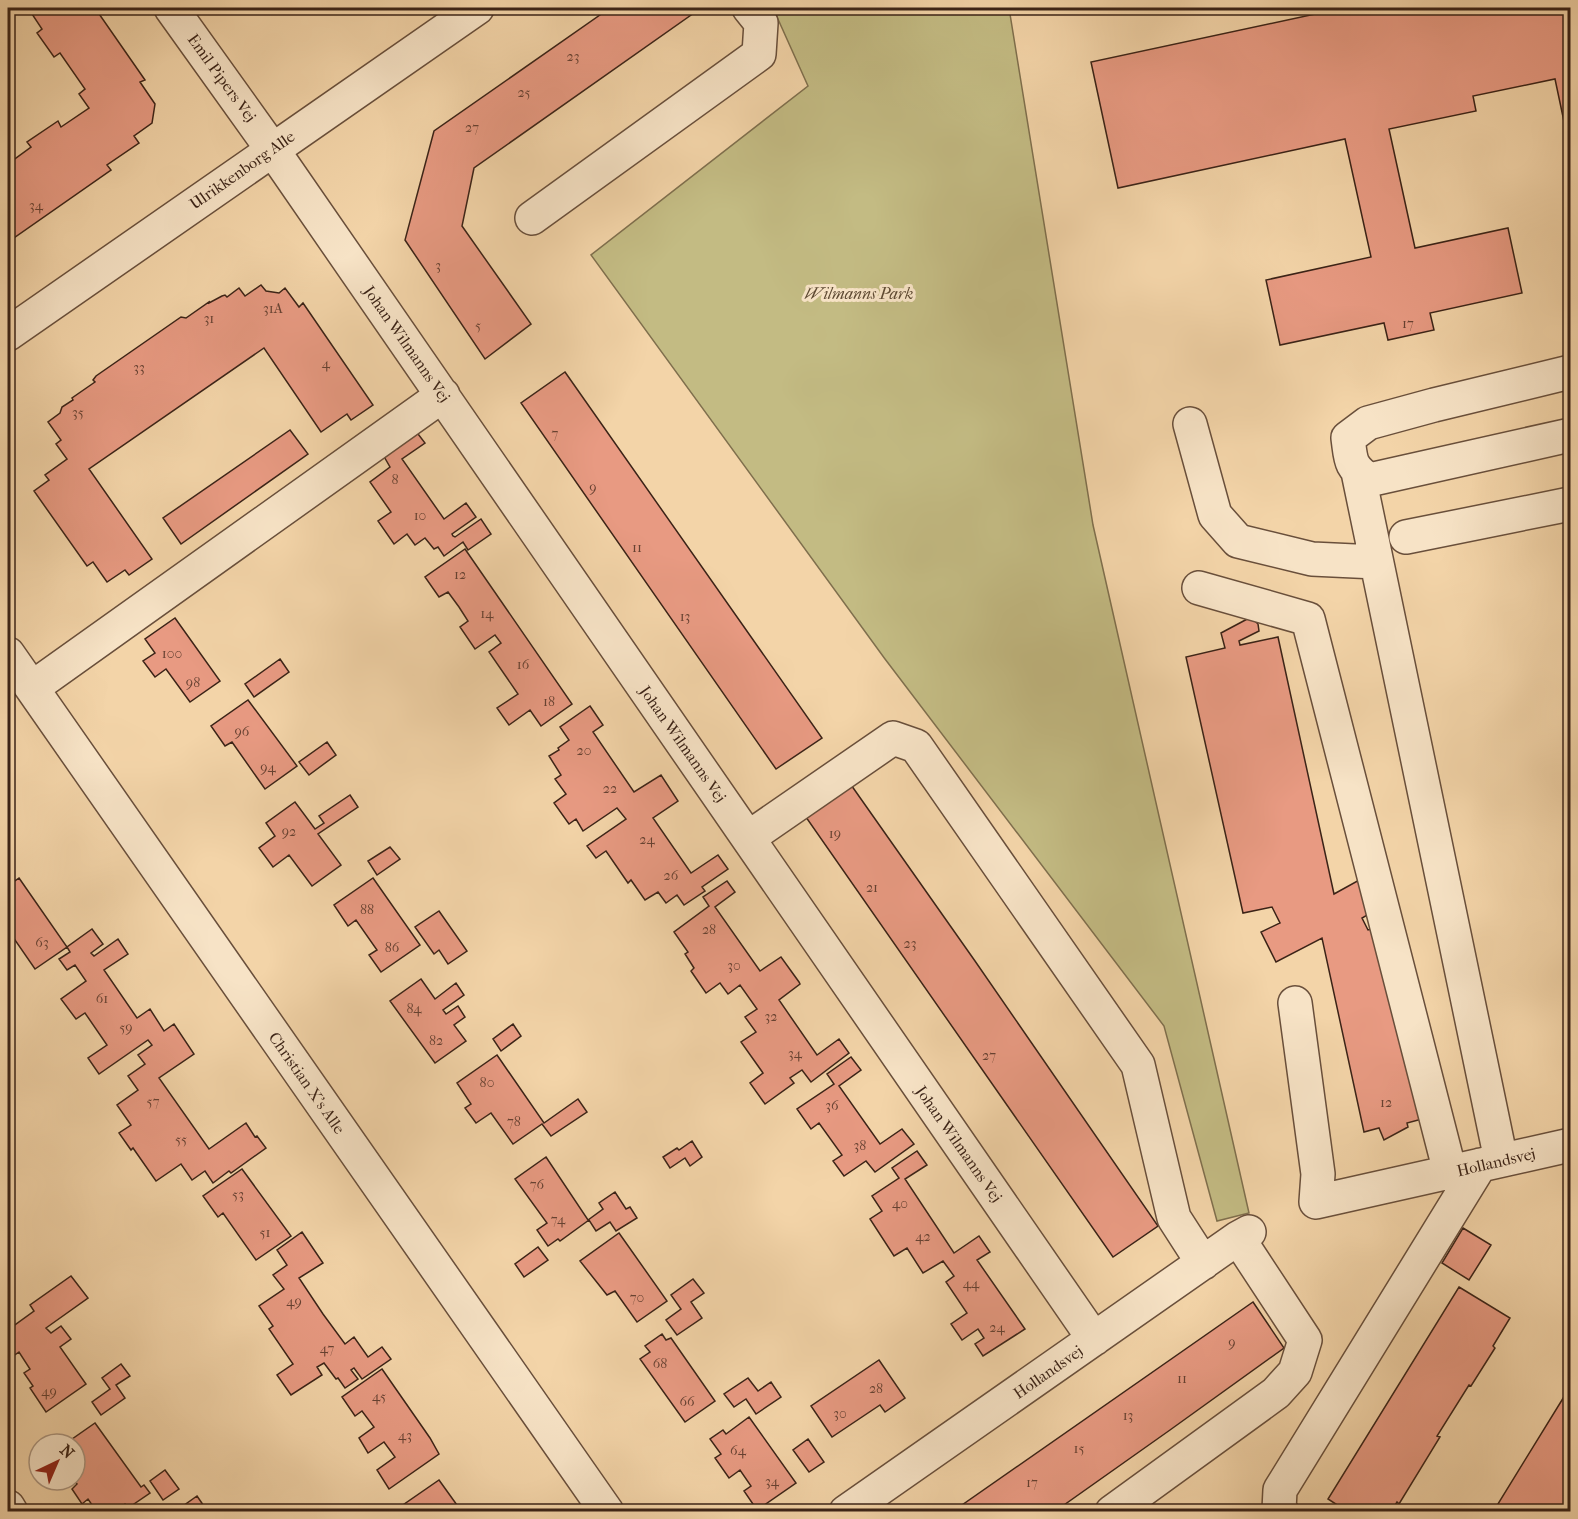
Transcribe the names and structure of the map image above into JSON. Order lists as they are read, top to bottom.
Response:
{
  "streets": {
    "street": [
      "Emil Pipers Vej",
      "Ulrikkenborg Alle",
      "Johan Wilmanns Vej",
      "Christian X's Alle",
      "Hollandsvej"
    ]
  },
  "crossings": [
    ["Emil Pipers Vej", "Ulrikkenborg Alle"],
    ["Emil Pipers Vej", "Johan Wilmanns Vej"],
    ["Ulrikkenborg Alle", "Johan Wilmanns Vej"],
    ["Johan Wilmanns Vej", "Hollandsvej"]
  ],
  "parks": ["Wilmanns Park"],
  "house_numbers": [
    "23",
    "25",
    "27",
    "34",
    "3",
    "31A",
    "31",
    "17",
    "5",
    "4",
    "33",
    "35",
    "7",
    "8",
    "9",
    "10",
    "11",
    "12",
    "14",
    "13",
    "100",
    "16",
    "98",
    "18",
    "96",
    "20",
    "94",
    "22",
    "92",
    "19",
    "24",
    "26",
    "21",
    "88",
    "28",
    "63",
    "23",
    "86",
    "30",
    "61",
    "84",
    "32",
    "59",
    "82",
    "34",
    "27",
    "80",
    "57",
    "12",
    "36",
    "78",
    "55",
    "38",
    "76",
    "53",
    "40",
    "74",
    "51",
    "42",
    "44",
    "70",
    "49",
    "24",
    "9",
    "47",
    "68",
    "11",
    "28",
    "49",
    "45",
    "66",
    "30",
    "13",
    "43",
    "15",
    "64",
    "34",
    "17"
  ],
  "north": "top right"
}
